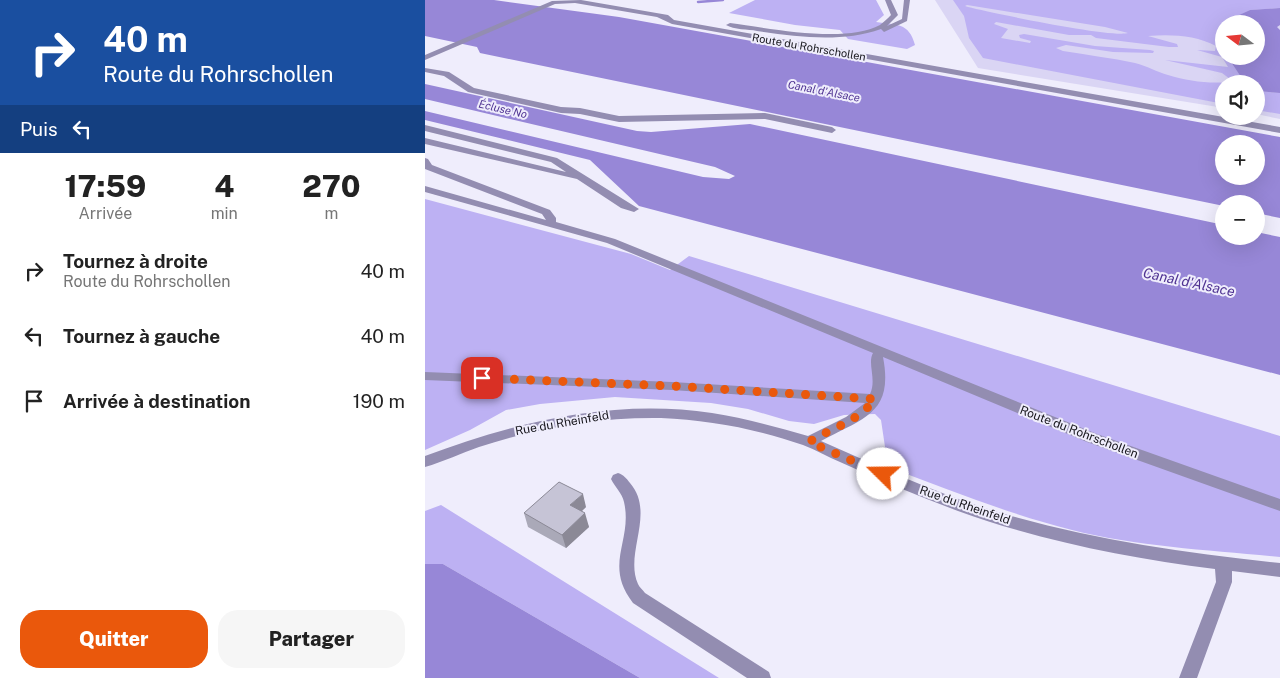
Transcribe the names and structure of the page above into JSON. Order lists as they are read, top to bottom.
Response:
{
  "streets": {
    "street": ["Route du Rohrschollen", "Rue du Rheinfeld"]
  },
  "water": ["Canal d'Alsace", "Écluse No"],
  "north": "left",
  "page": {
    "turn": ["40 m", "Route du Rohrschollen"],
    "map_buttons": ["+", "−"],
    "then": "Puis",
    "eta": [
      "17:59",
      "Arrivée",
      "4",
      "min",
      "270",
      "m"
    ],
    "list": [
      {
        "name": "Tournez à droite",
        "note": "Route du Rohrschollen",
        "value": "40 m"
      },
      {
        "name": "Tournez à gauche",
        "value": "40 m"
      },
      {
        "name": "Arrivée à destination",
        "value": "190 m"
      }
    ],
    "buttons": ["Quitter", "Partager"]
  }
}
